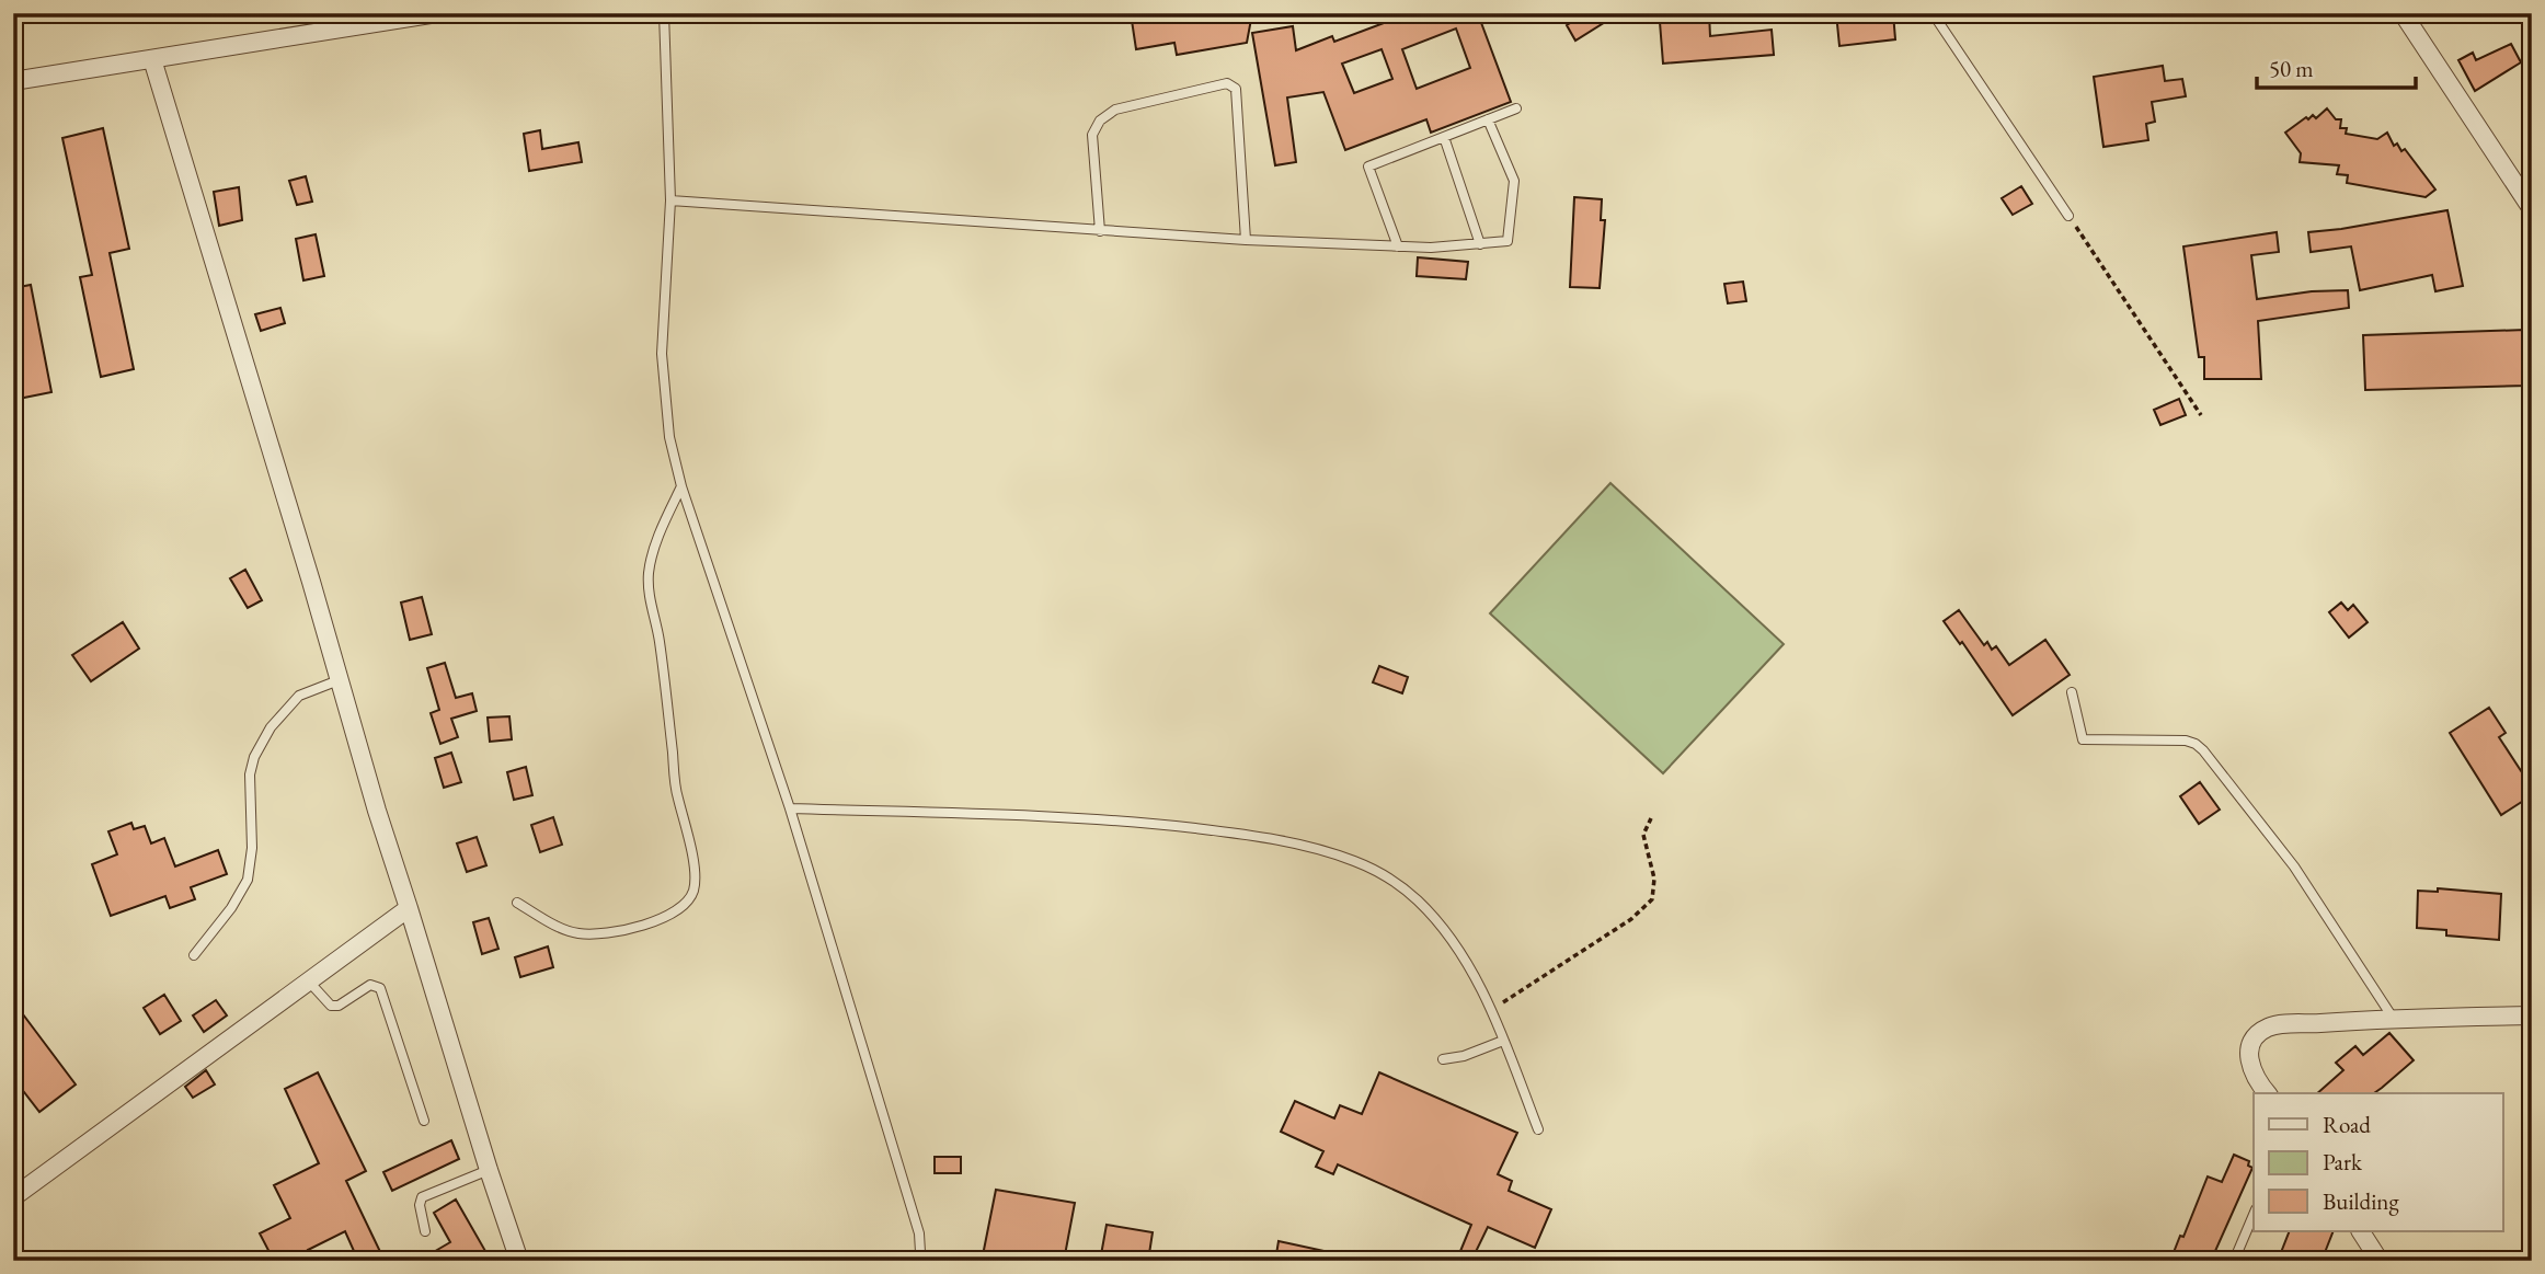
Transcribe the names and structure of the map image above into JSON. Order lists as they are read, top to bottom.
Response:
{
  "legend": ["Road", "Park", "Building"],
  "scale_bar": "50 m"
}
